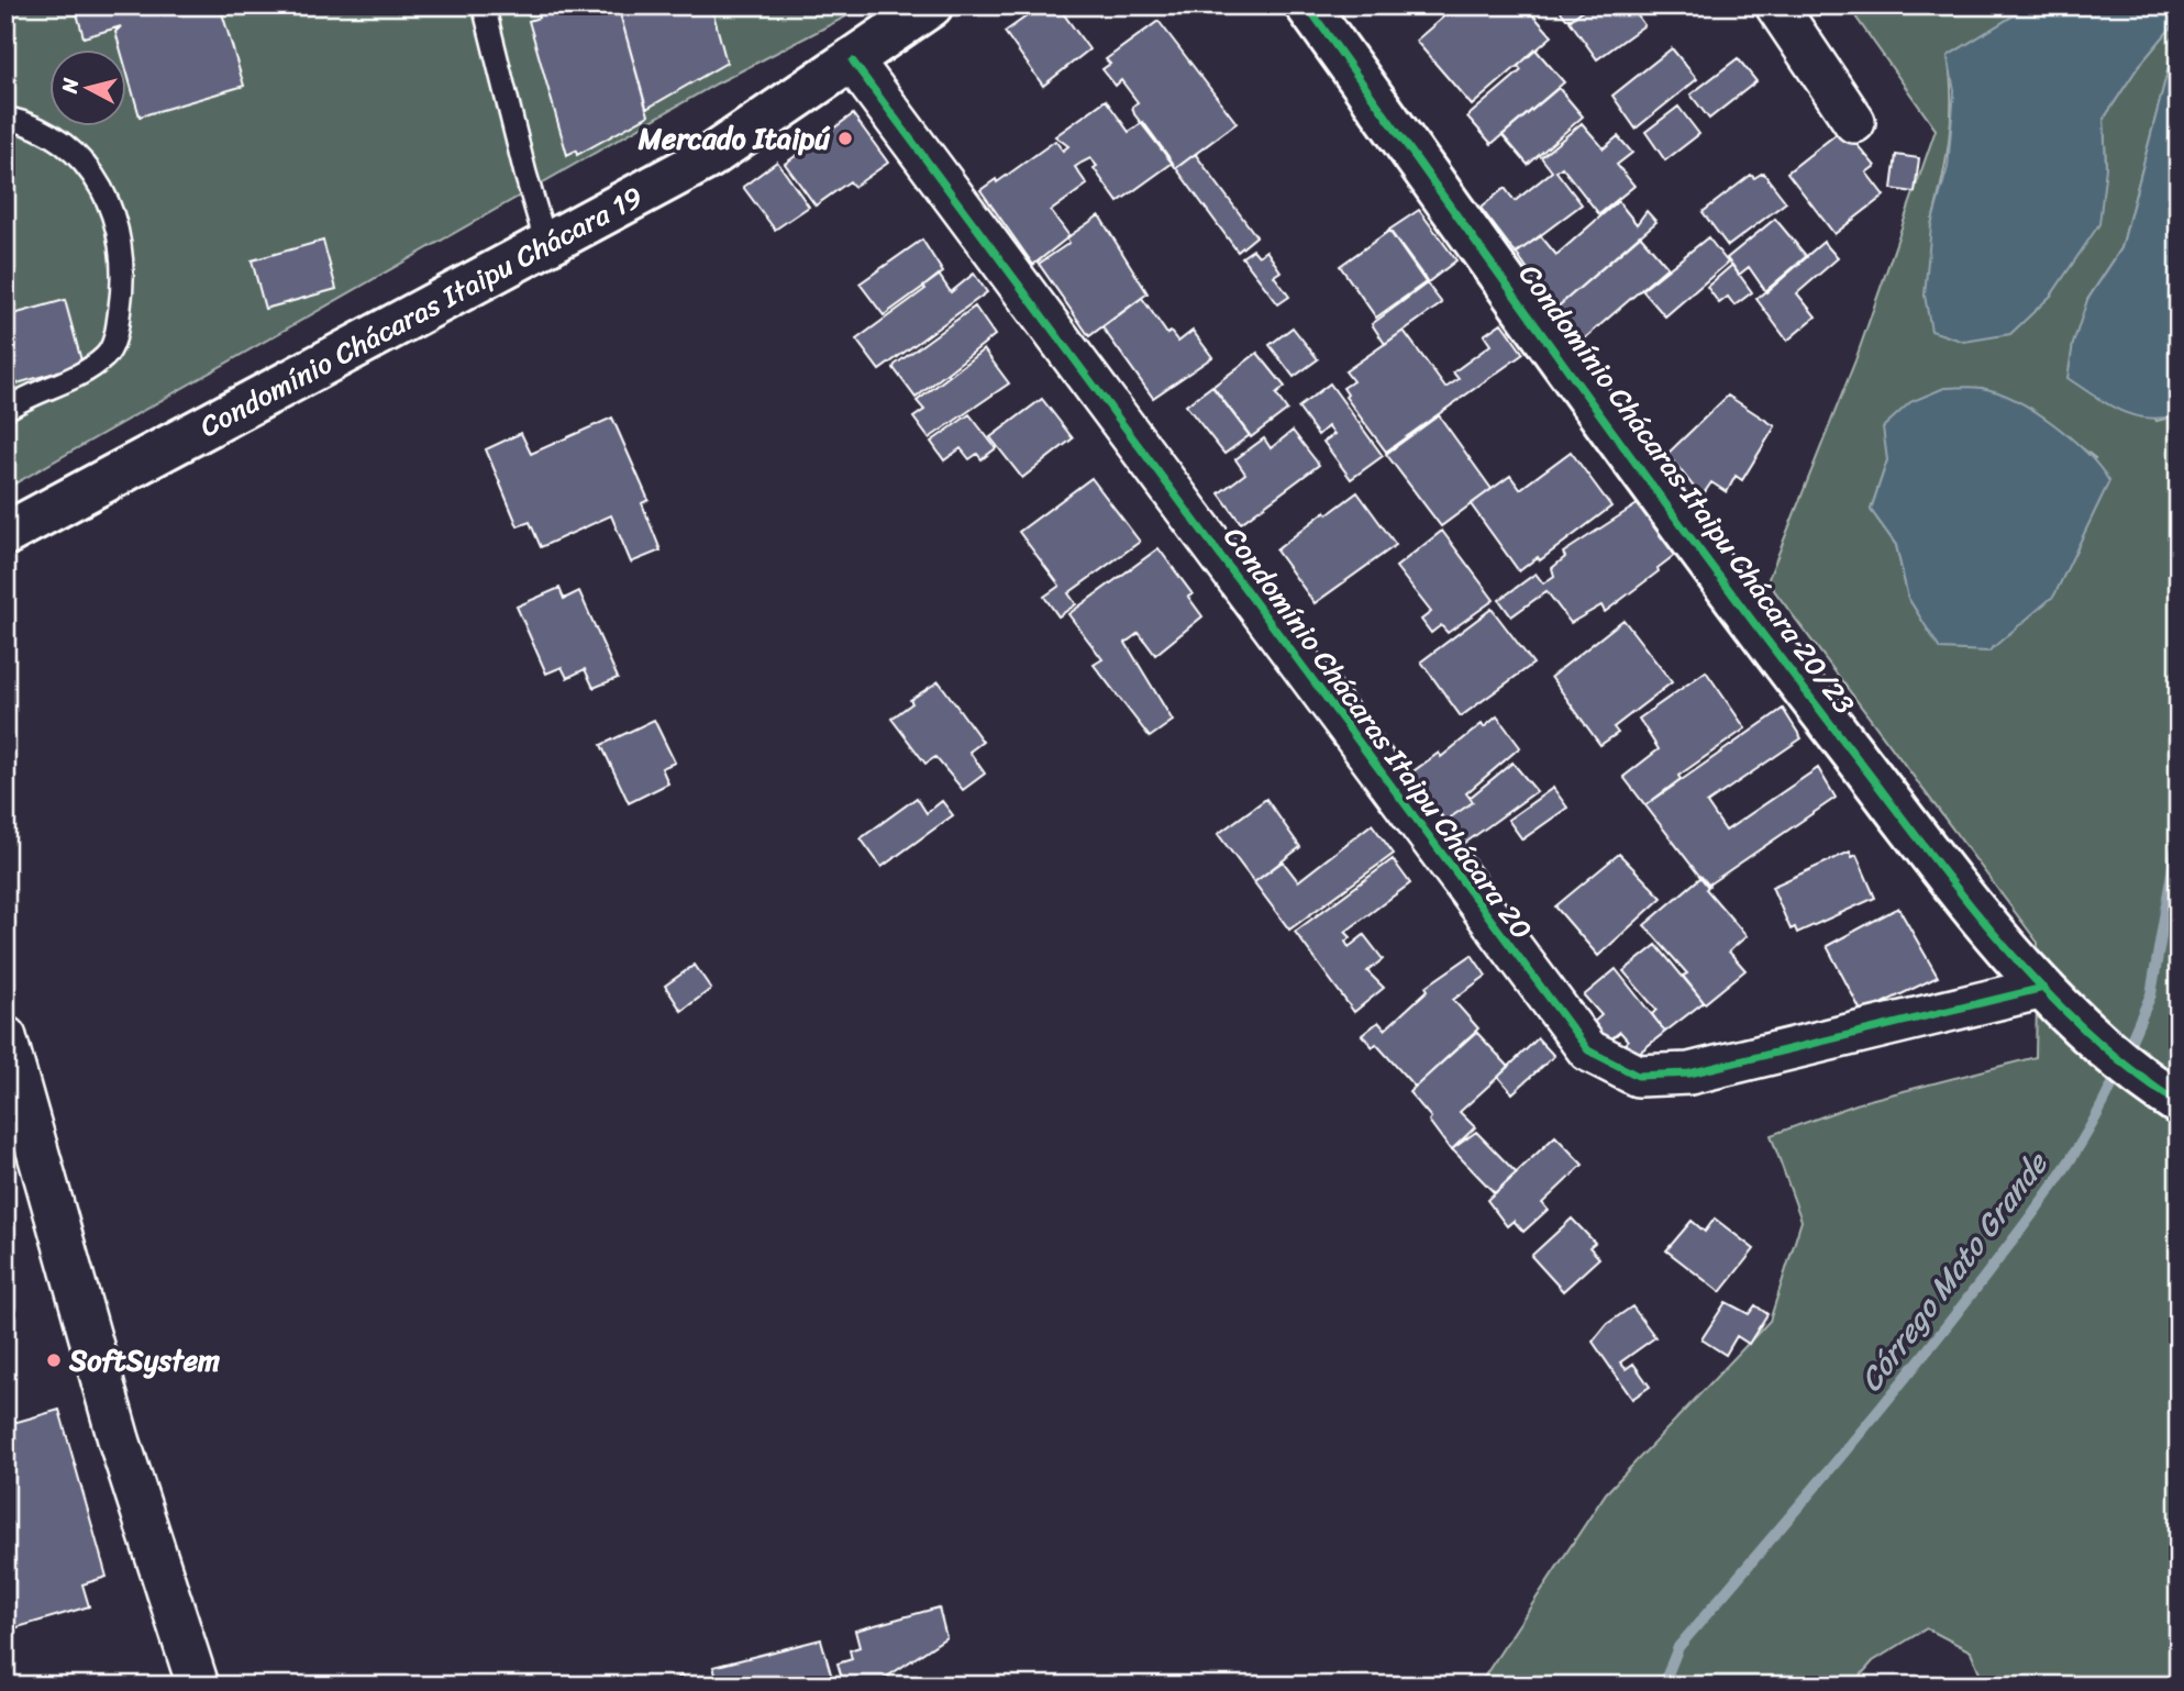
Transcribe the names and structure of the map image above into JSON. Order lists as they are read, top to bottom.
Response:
{
  "streets": {
    "street": ["Condomínio Chácaras Itaipu Chácara 19", "Condomínio Chácaras Itaipu Chácara 20/23", "Condomínio Chácaras Itaipu Chácara 20"]
  },
  "crossings": [
    ["Condomínio Chácaras Itaipu Chácara 19", "Condomínio Chácaras Itaipu Chácara 20"],
    ["Condomínio Chácaras Itaipu Chácara 20/23", "Condomínio Chácaras Itaipu Chácara 20"]
  ],
  "water": ["Córrego Mato Grande"],
  "places": ["Mercado Itaipú", "SoftSystem"],
  "north": "left"
}
